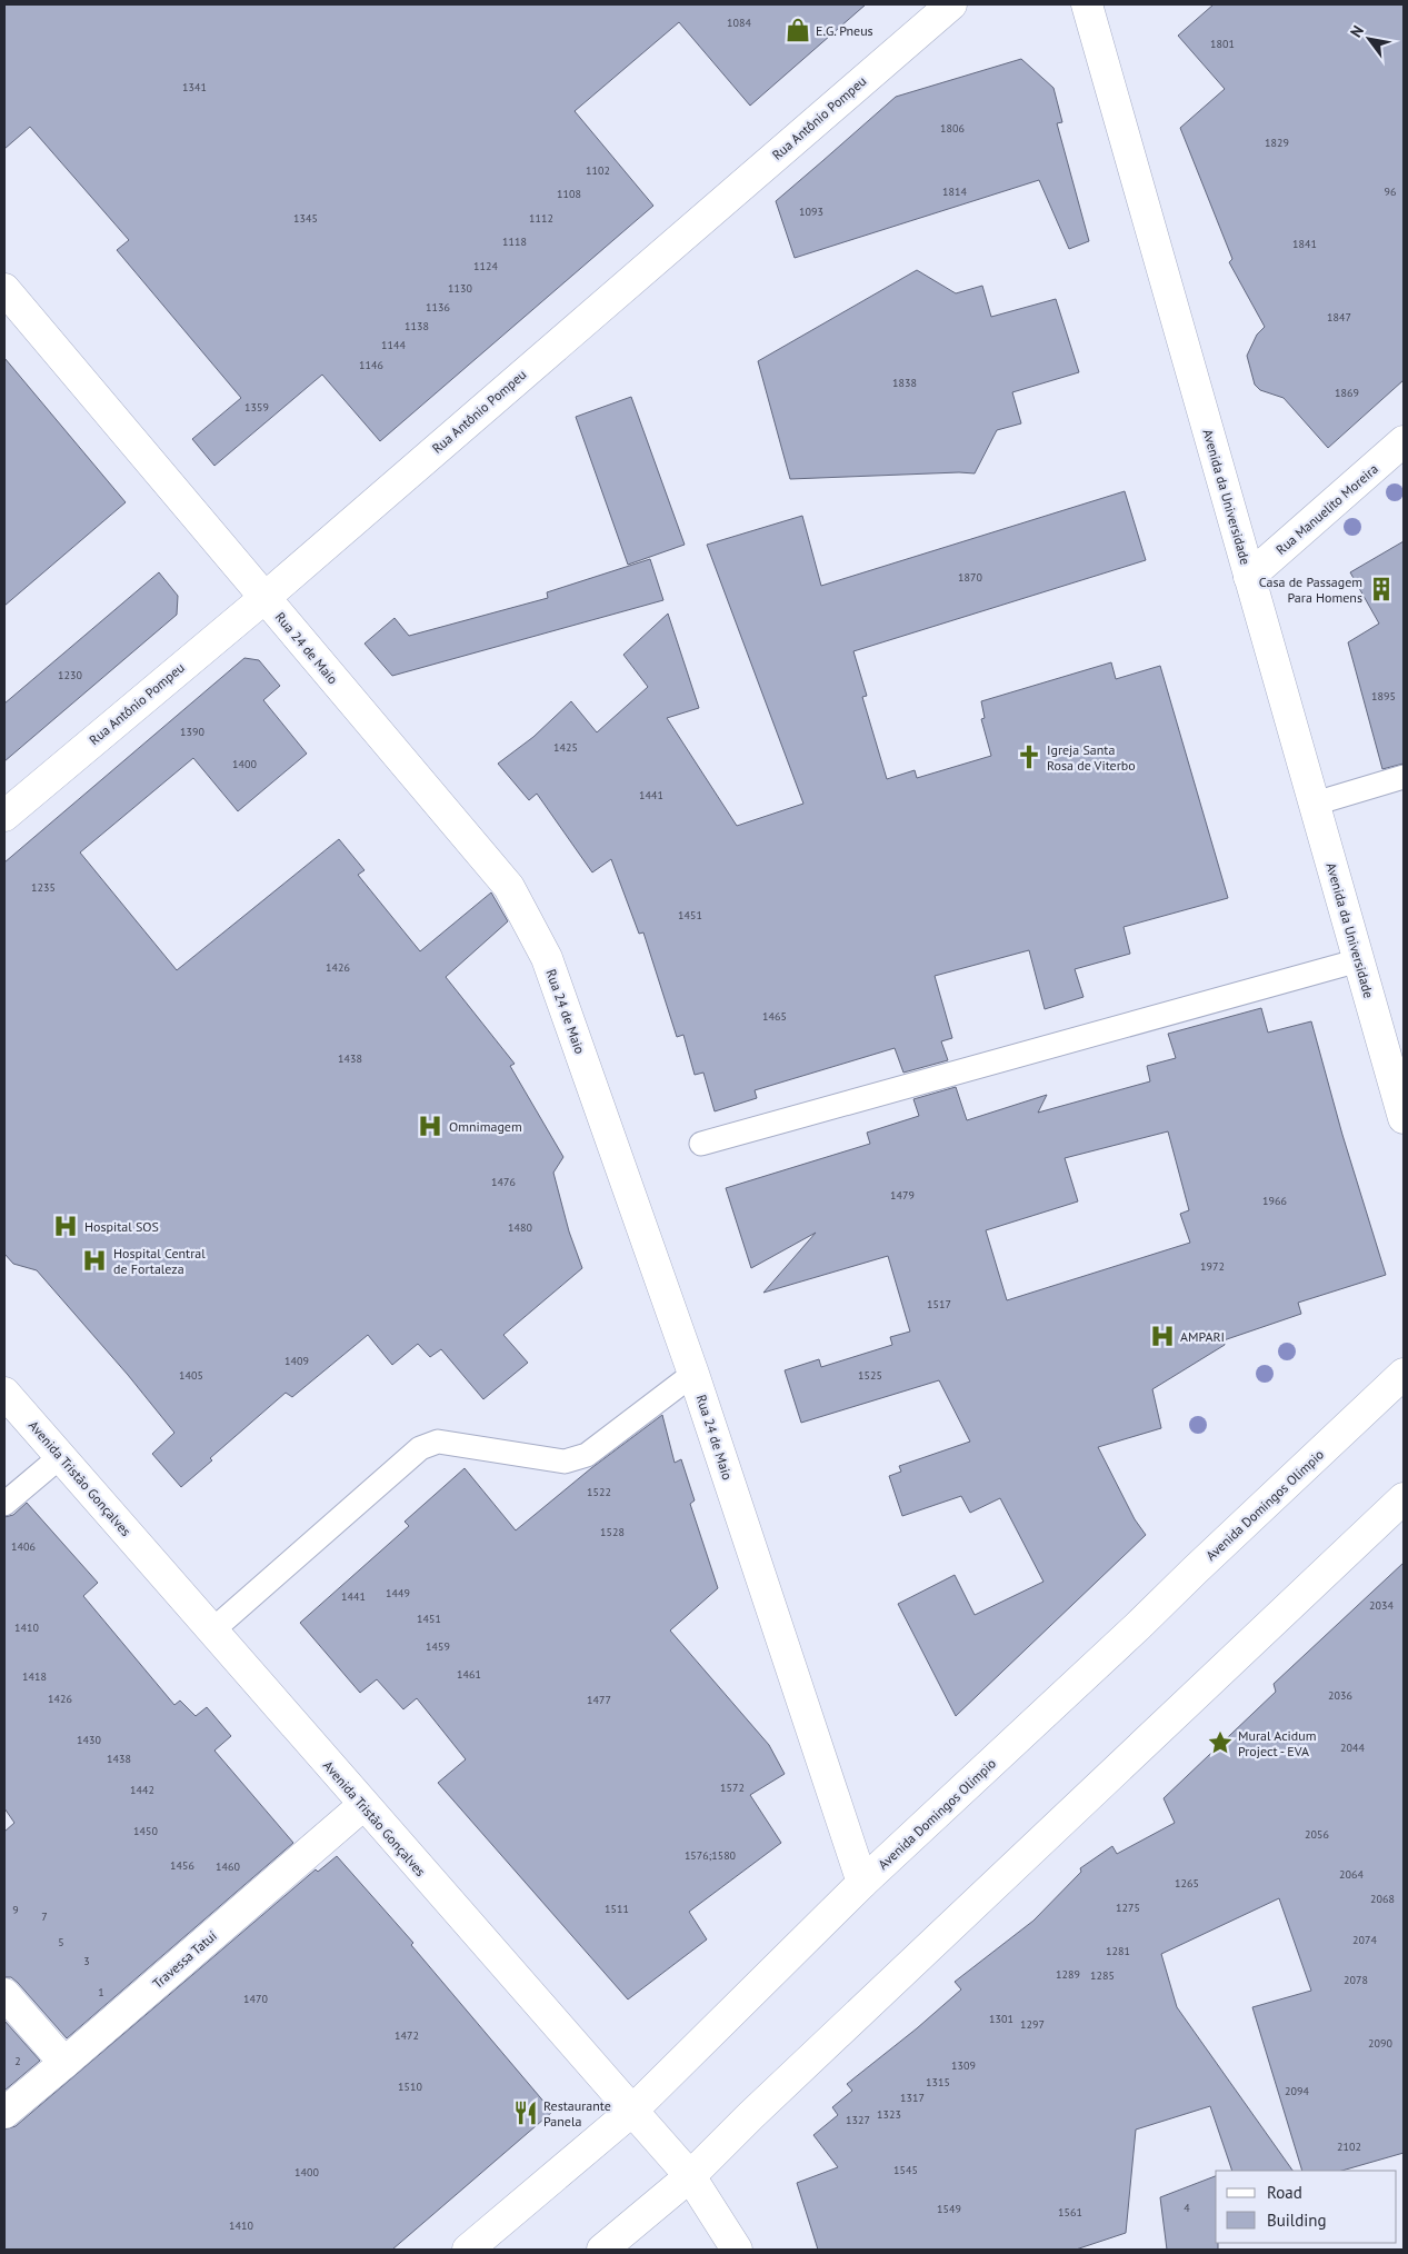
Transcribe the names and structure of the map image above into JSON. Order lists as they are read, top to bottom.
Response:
{
  "streets": {
    "street": [
      "Rua Antônio Pompeu",
      "Avenida da Universidade",
      "Rua Manuelito Moreira",
      "Rua 24 de Maio",
      "Avenida Tristão Gonçalves",
      "Avenida Domingos Olímpio",
      "Travessa Tatuí"
    ]
  },
  "crossings": [
    ["Rua Antônio Pompeu", "Rua 24 de Maio"],
    ["Avenida da Universidade", "Rua Manuelito Moreira"],
    ["Rua 24 de Maio", "Avenida Domingos Olímpio"],
    ["Avenida Tristão Gonçalves", "Avenida Domingos Olímpio"],
    ["Avenida Tristão Gonçalves", "Travessa Tatuí"]
  ],
  "places": {
    "shop": ["E.G. Pneus"],
    "building": ["Casa de Passagem Para Homens"],
    "church": ["Igreja Santa Rosa de Viterbo"],
    "hospital": [
      "Omnimagem",
      "Hospital SOS",
      "Hospital Central de Fortaleza",
      "AMPARI"
    ],
    "place": ["Mural Acidum Project - EVA"],
    "restaurant": ["Restaurante Panela"]
  },
  "house_numbers": [
    "1084",
    "1801",
    "1341",
    "1806",
    "1829",
    "1102",
    "1814",
    "96",
    "1108",
    "1093",
    "1345",
    "1112",
    "1118",
    "1841",
    "1124",
    "1130",
    "1136",
    "1847",
    "1138",
    "1144",
    "1146",
    "1838",
    "1869",
    "1359",
    "1870",
    "1230",
    "1895",
    "1390",
    "1425",
    "1400",
    "1441",
    "1235",
    "1451",
    "1426",
    "1465",
    "1438",
    "1476",
    "1479",
    "1966",
    "1480",
    "1972",
    "1517",
    "1409",
    "1405",
    "1525",
    "1522",
    "1528",
    "1406",
    "1449",
    "1441",
    "2034",
    "1451",
    "1410",
    "1459",
    "1461",
    "1418",
    "2036",
    "1426",
    "1477",
    "1430",
    "2044",
    "1438",
    "1572",
    "1442",
    "1450",
    "2056",
    "1576;1580",
    "1456",
    "1460",
    "2064",
    "1265",
    "2068",
    "1275",
    "1511",
    "9",
    "7",
    "2074",
    "5",
    "1281",
    "3",
    "1289",
    "1285",
    "2078",
    "1",
    "1470",
    "1301",
    "1297",
    "1472",
    "2090",
    "2",
    "1309",
    "1315",
    "1510",
    "2094",
    "1317",
    "1323",
    "1327",
    "2102",
    "1545",
    "1400",
    "4",
    "1549",
    "1561",
    "1410"
  ],
  "legend": ["Road", "Building"],
  "north": "top left"
}
